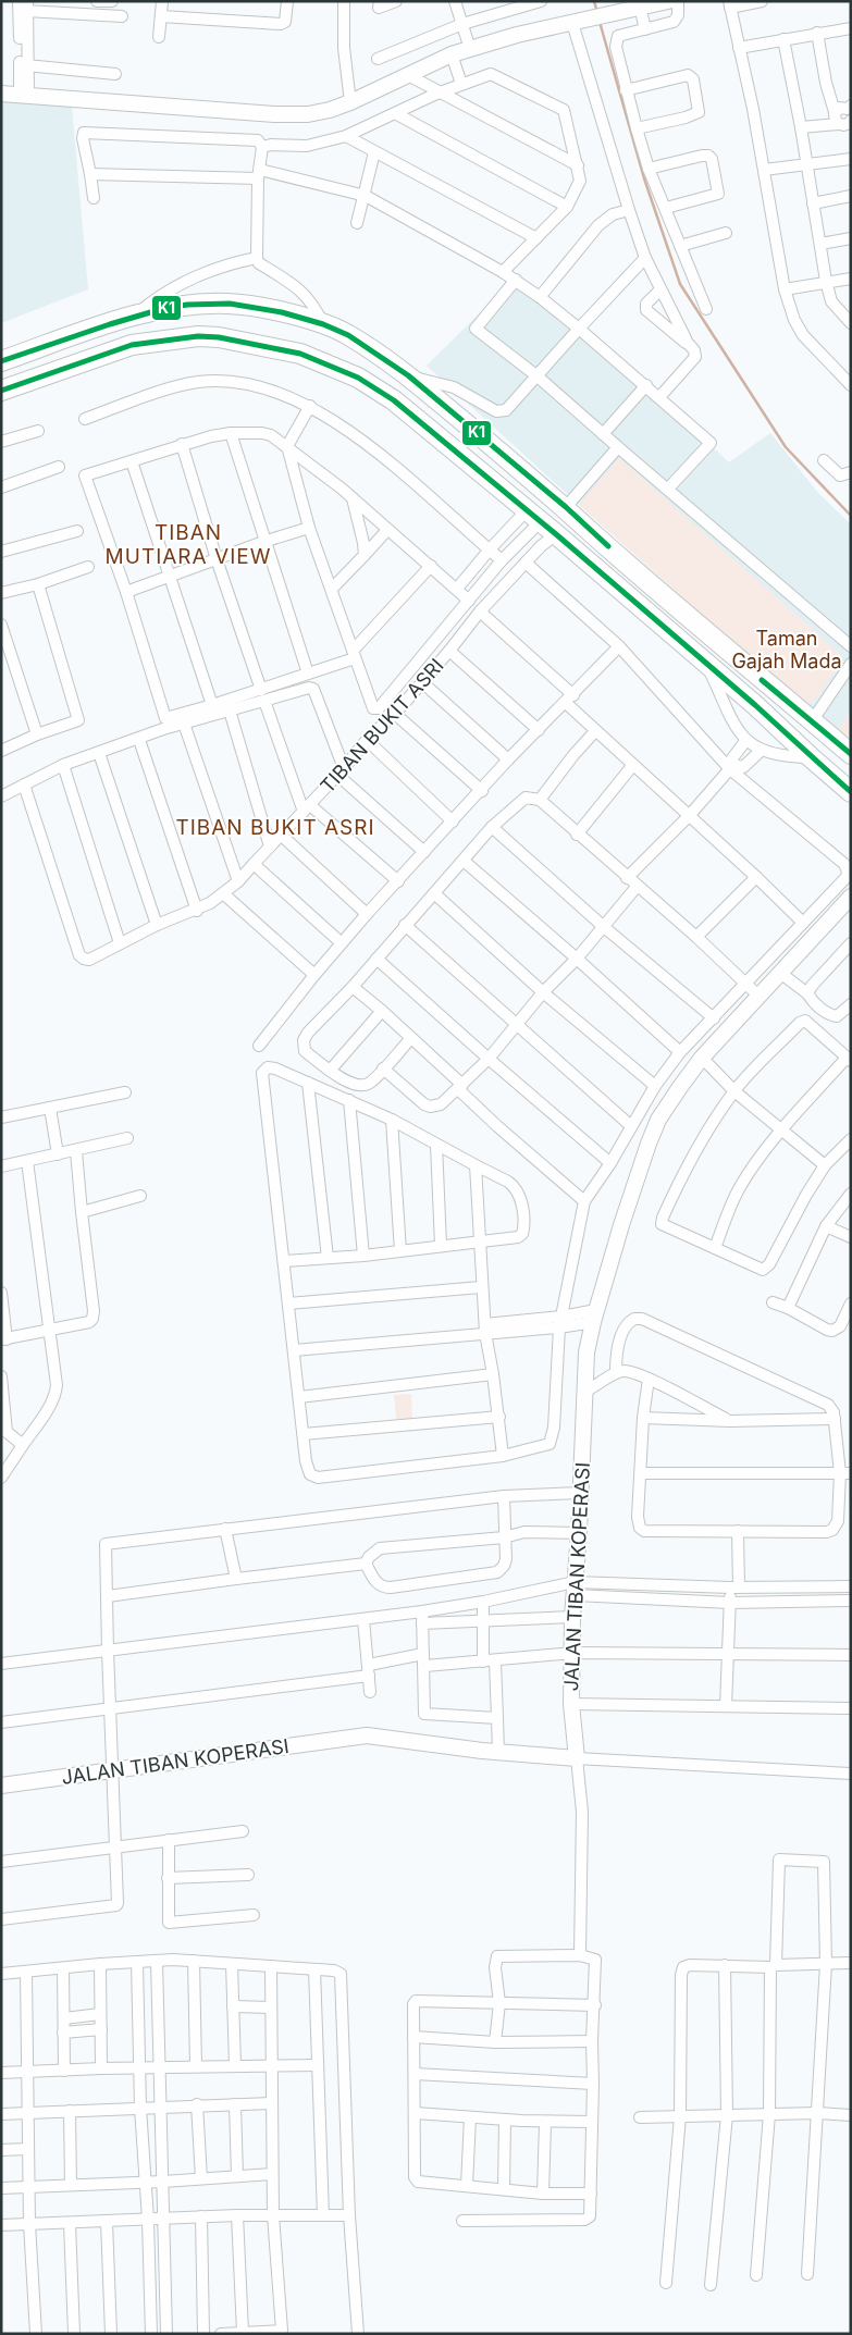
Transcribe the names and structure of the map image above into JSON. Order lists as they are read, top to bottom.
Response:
{
  "streets": {
    "street": ["TIBAN BUKIT ASRI", "JALAN TIBAN KOPERASI"]
  },
  "districts": ["TIBAN MUTIARA VIEW", "TIBAN BUKIT ASRI"],
  "parks": ["Taman Gajah Mada"],
  "lines": ["transit line K1"]
}
